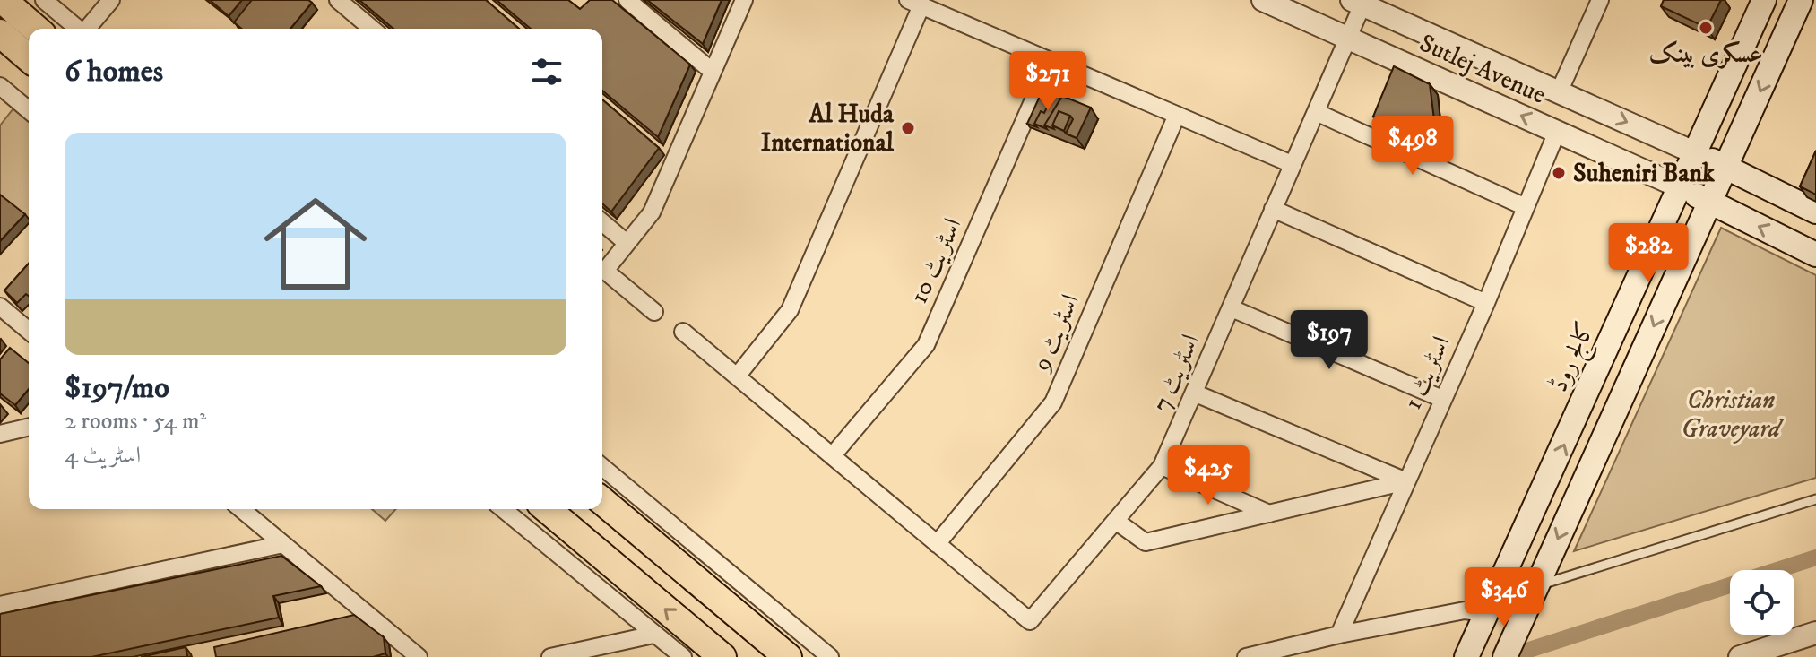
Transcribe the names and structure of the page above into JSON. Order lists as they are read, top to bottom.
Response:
{
  "streets": {
    "main road": ["کالج روڈ"],
    "street": [
      "Sutlej Avenue",
      "اسٹریٹ 10",
      "اسٹریٹ 9",
      "اسٹریٹ 7",
      "اسٹریٹ 1"
    ]
  },
  "crossings": [
    ["Sutlej Avenue", "کالج روڈ"],
    ["Sutlej Avenue", "اسٹریٹ 7"],
    ["Sutlej Avenue", "اسٹریٹ 1"],
    ["اسٹریٹ 9", "اسٹریٹ 7"]
  ],
  "parks": ["Christian Graveyard"],
  "places": ["عسکری بینک", "Al Huda International", "Suheniri Bank"],
  "page": {
    "heading": "6 homes",
    "price": [
      "$271",
      "$498",
      "$282",
      "$197",
      "$425",
      "$346"
    ],
    "list": [
      {
        "name": "$197/mo",
        "note": "2 rooms · 54 m² · اسٹریٹ 4"
      }
    ]
  }
}
